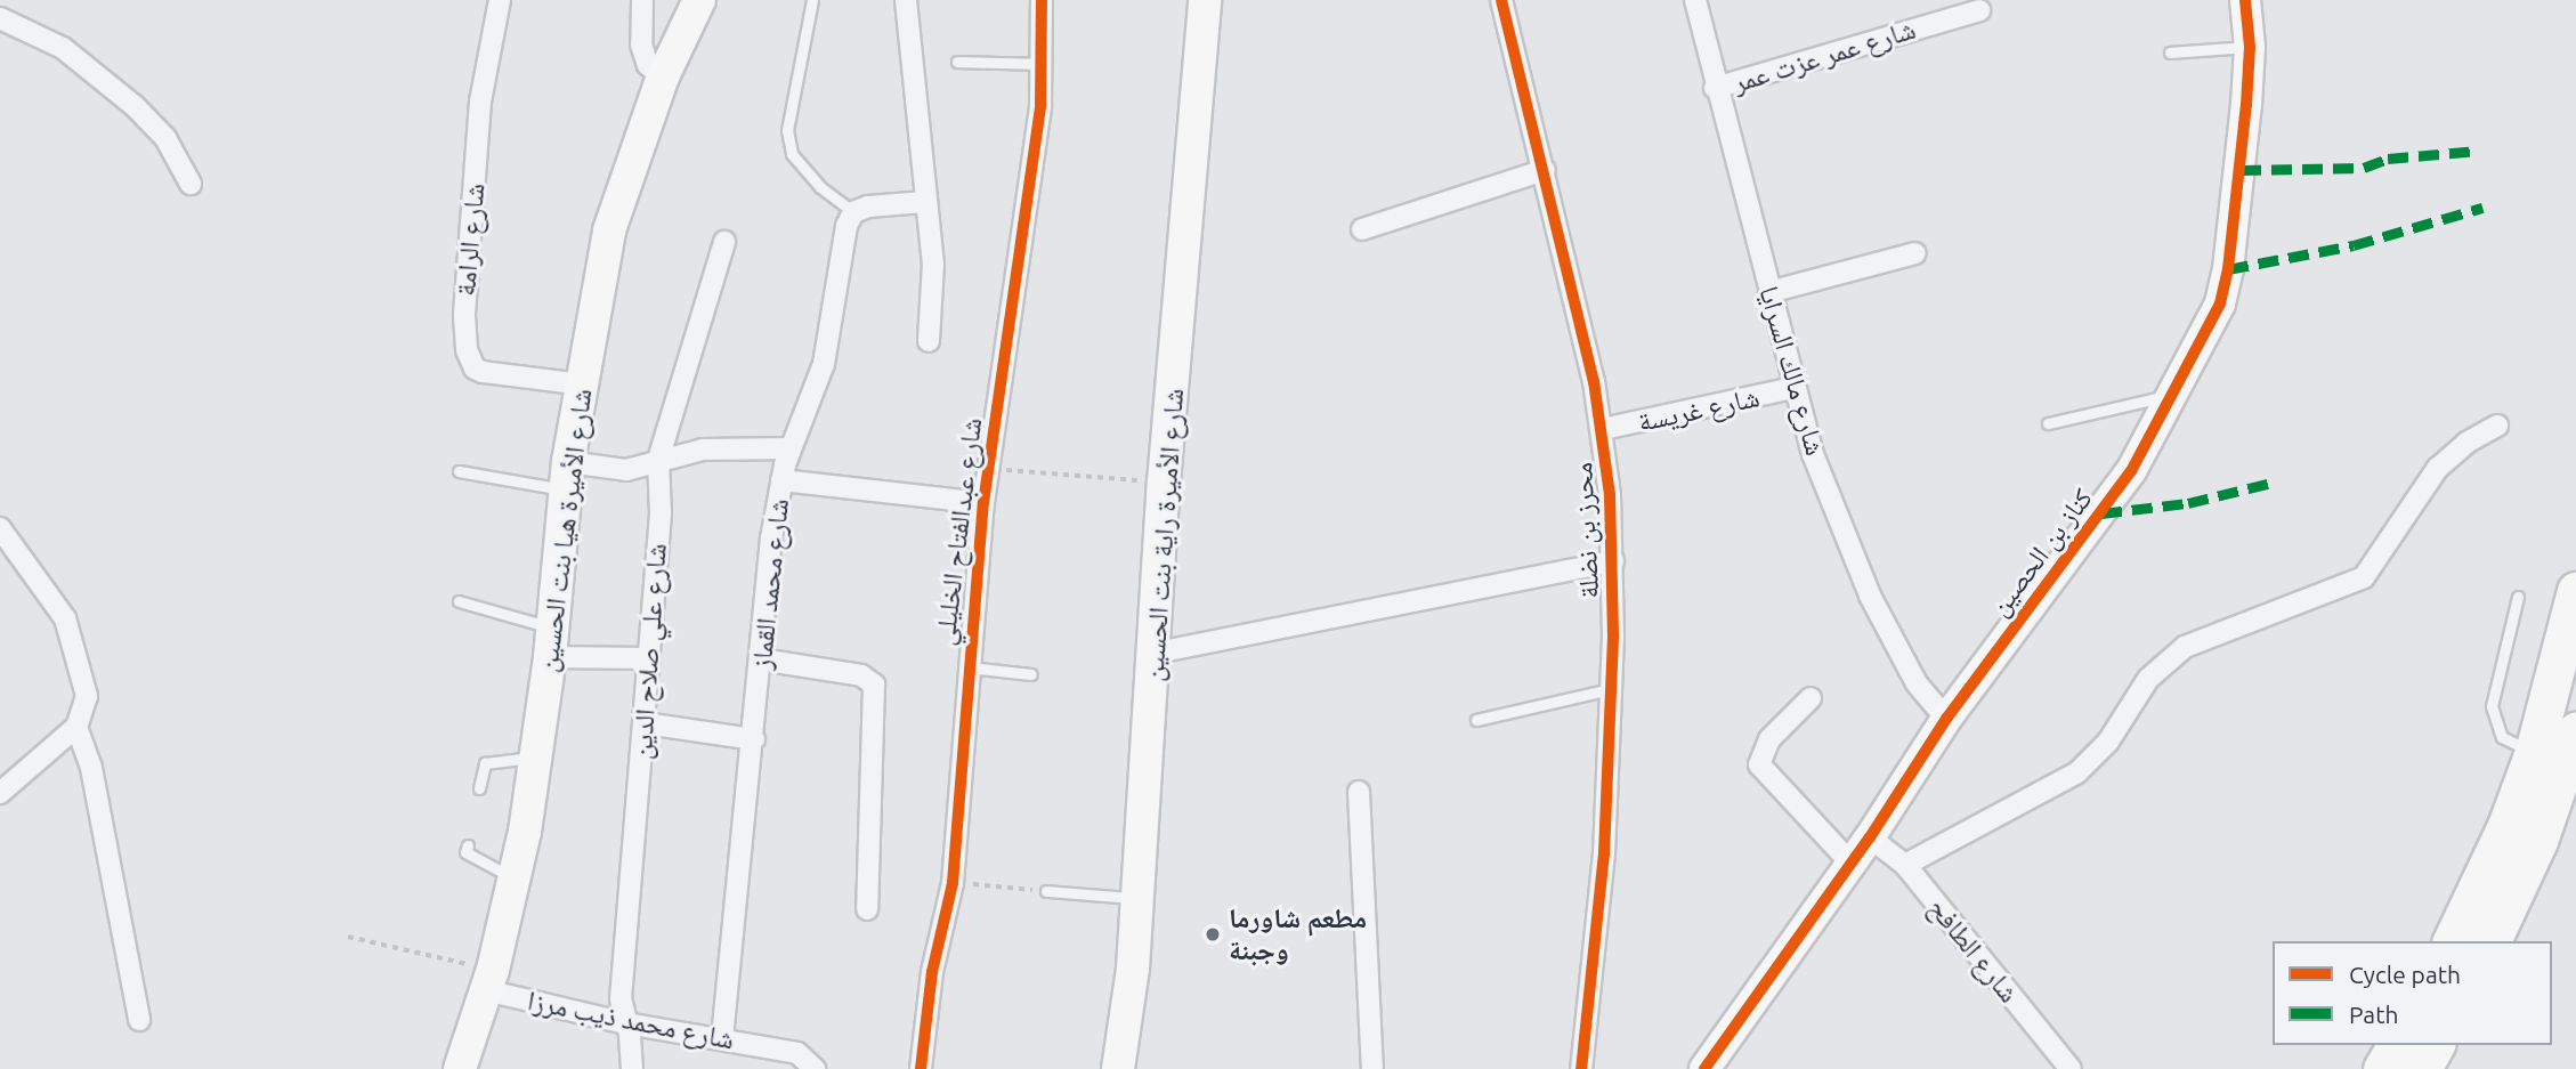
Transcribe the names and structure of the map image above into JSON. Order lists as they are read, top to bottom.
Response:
{
  "streets": {
    "main road": ["شارع الأميرة هيا بنت الحسين", "شارع الأميرة راية بنت الحسين"],
    "street": [
      "شارع عمر عزت عمر",
      "شارع الرامة",
      "شارع مالك السرايا",
      "شارع غريسة",
      "محرز بن نضلة",
      "شارع عبدالفتاح الخليلي",
      "كناز بن الحصين",
      "شارع محمد القماز",
      "شارع علي صلاح الدين",
      "شارع الطافح",
      "شارع محمد ذيب مرزا"
    ]
  },
  "crossings": [
    ["شارع عمر عزت عمر", "شارع مالك السرايا"],
    ["شارع الرامة", "شارع الأميرة هيا بنت الحسين"],
    ["شارع مالك السرايا", "شارع غريسة"],
    ["شارع مالك السرايا", "كناز بن الحصين"],
    ["شارع غريسة", "محرز بن نضلة"],
    ["شارع الأميرة هيا بنت الحسين", "شارع محمد ذيب مرزا"],
    ["كناز بن الحصين", "شارع الطافح"],
    ["شارع محمد القماز", "شارع محمد ذيب مرزا"],
    ["شارع علي صلاح الدين", "شارع محمد ذيب مرزا"]
  ],
  "places": ["مطعم شاورما وجبنة"],
  "legend": ["Cycle path", "Path"]
}
